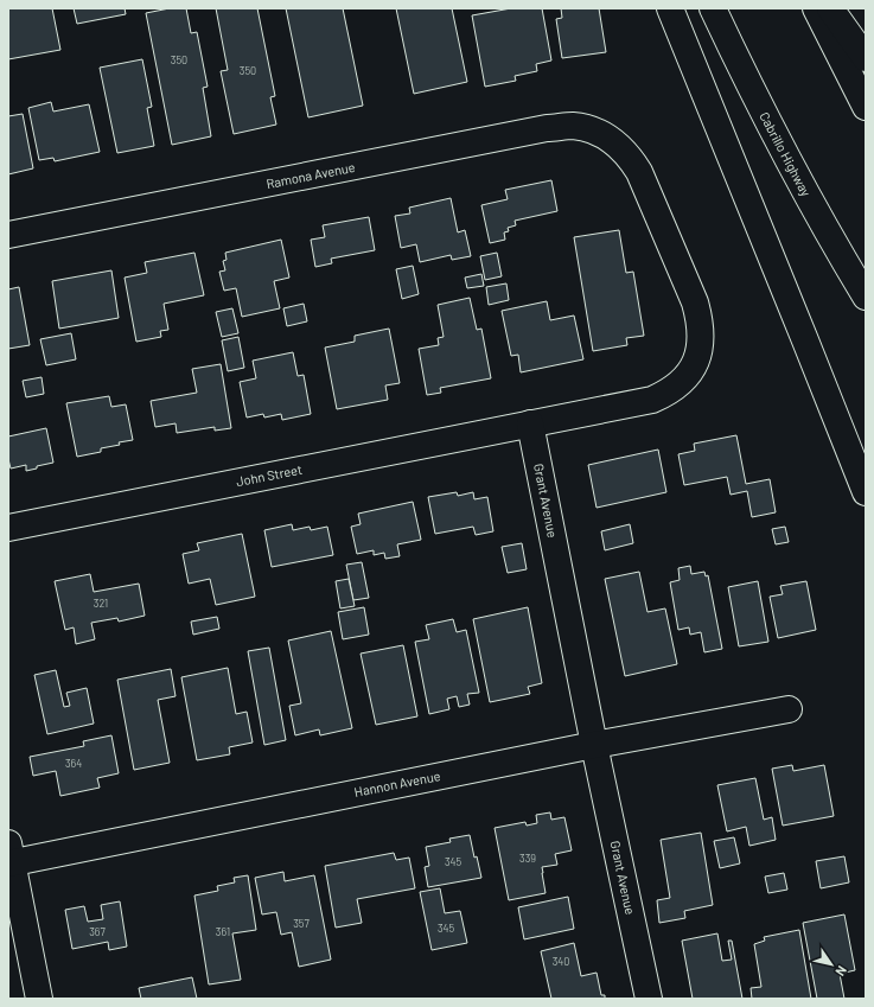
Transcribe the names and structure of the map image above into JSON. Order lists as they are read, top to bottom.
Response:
{
  "streets": {
    "main road": [
      "Cabrillo Highway",
      "Ramona Avenue",
      "John Street",
      "Grant Avenue",
      "Hannon Avenue"
    ]
  },
  "crossings": [
    ["Ramona Avenue", "John Street"],
    ["Ramona Avenue", "Grant Avenue"],
    ["John Street", "Grant Avenue"],
    ["Grant Avenue", "Hannon Avenue"]
  ],
  "house_numbers": [
    "350",
    "350",
    "321",
    "364",
    "339",
    "345",
    "357",
    "345",
    "367",
    "361",
    "340"
  ],
  "north": "bottom right"
}
